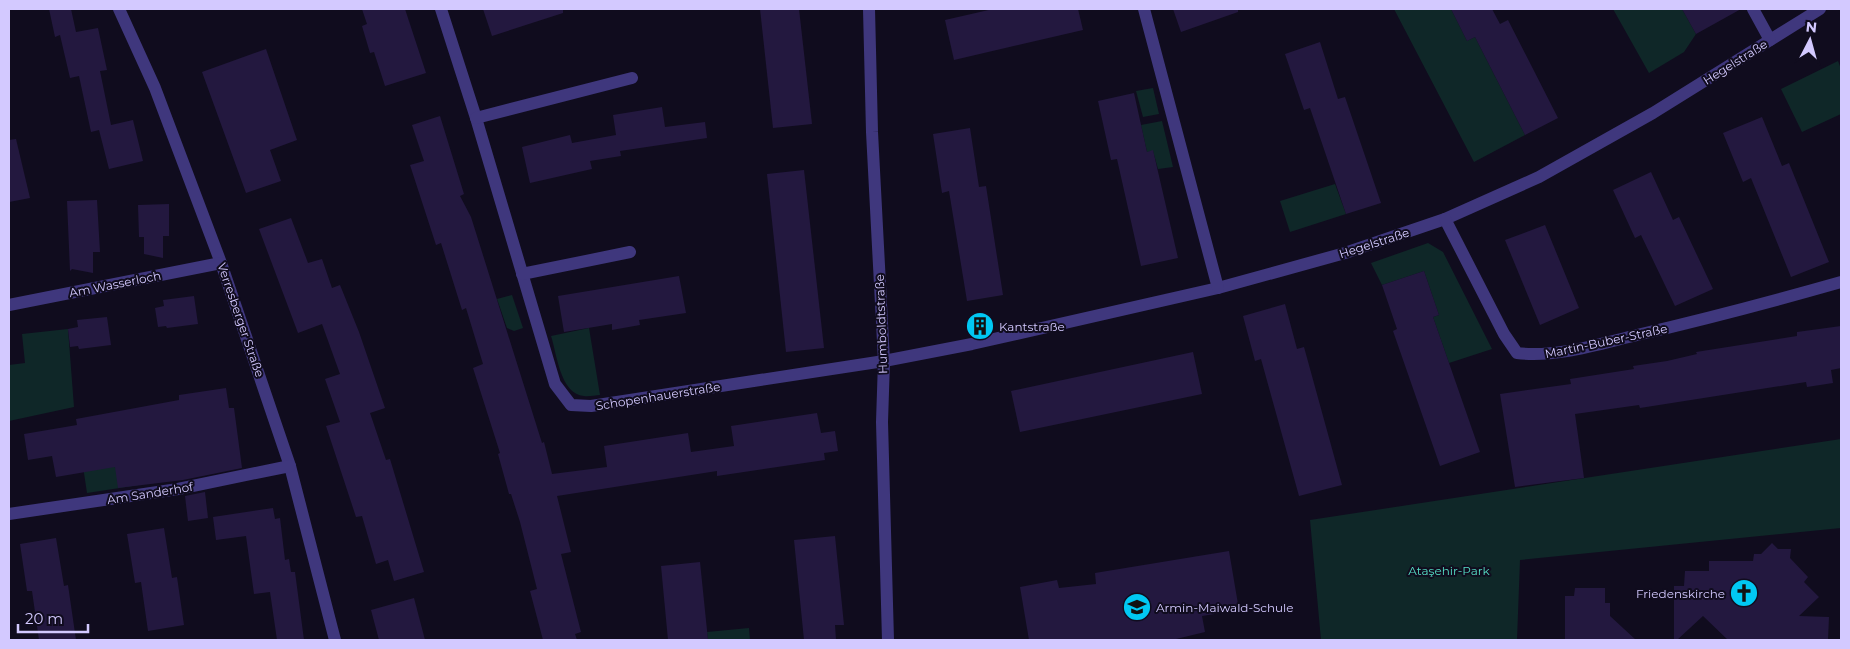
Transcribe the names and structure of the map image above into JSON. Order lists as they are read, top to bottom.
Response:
{
  "streets": {
    "street": [
      "Hegelstraße",
      "Am Wasserloch",
      "Verresberger Straße",
      "Humboldtstraße",
      "Martin-Buber-Straße",
      "Schopenhauerstraße",
      "Am Sanderhof"
    ]
  },
  "crossings": [
    ["Hegelstraße", "Humboldtstraße"],
    ["Hegelstraße", "Martin-Buber-Straße"],
    ["Hegelstraße", "Schopenhauerstraße"],
    ["Am Wasserloch", "Verresberger Straße"],
    ["Verresberger Straße", "Am Sanderhof"],
    ["Humboldtstraße", "Schopenhauerstraße"]
  ],
  "parks": ["Ataşehir-Park"],
  "places": {
    "building": ["Kantstraße"],
    "church": ["Friedenskirche"],
    "school or university": ["Armin-Maiwald-Schule"]
  },
  "scale_bar": "20 m",
  "north": "top"
}
